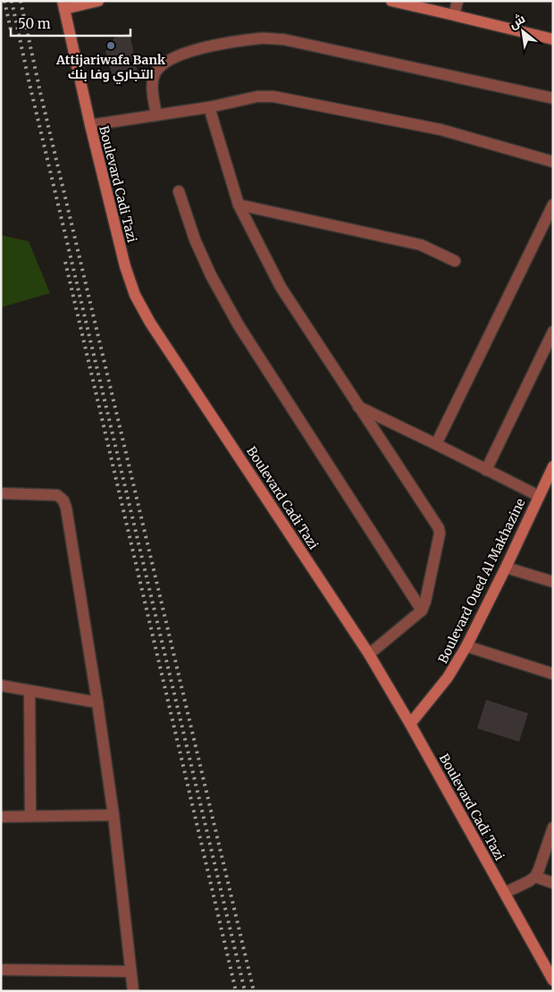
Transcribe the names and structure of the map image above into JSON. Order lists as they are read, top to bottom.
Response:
{
  "streets": {
    "street": ["Boulevard Cadi Tazi", "Boulevard Oued Al Makhazine"]
  },
  "crossings": [
    ["Boulevard Cadi Tazi", "Boulevard Oued Al Makhazine"]
  ],
  "places": ["Attijariwafa Bank التجاري وفا بنك"],
  "scale_bar": "50 m",
  "north": "top left"
}
